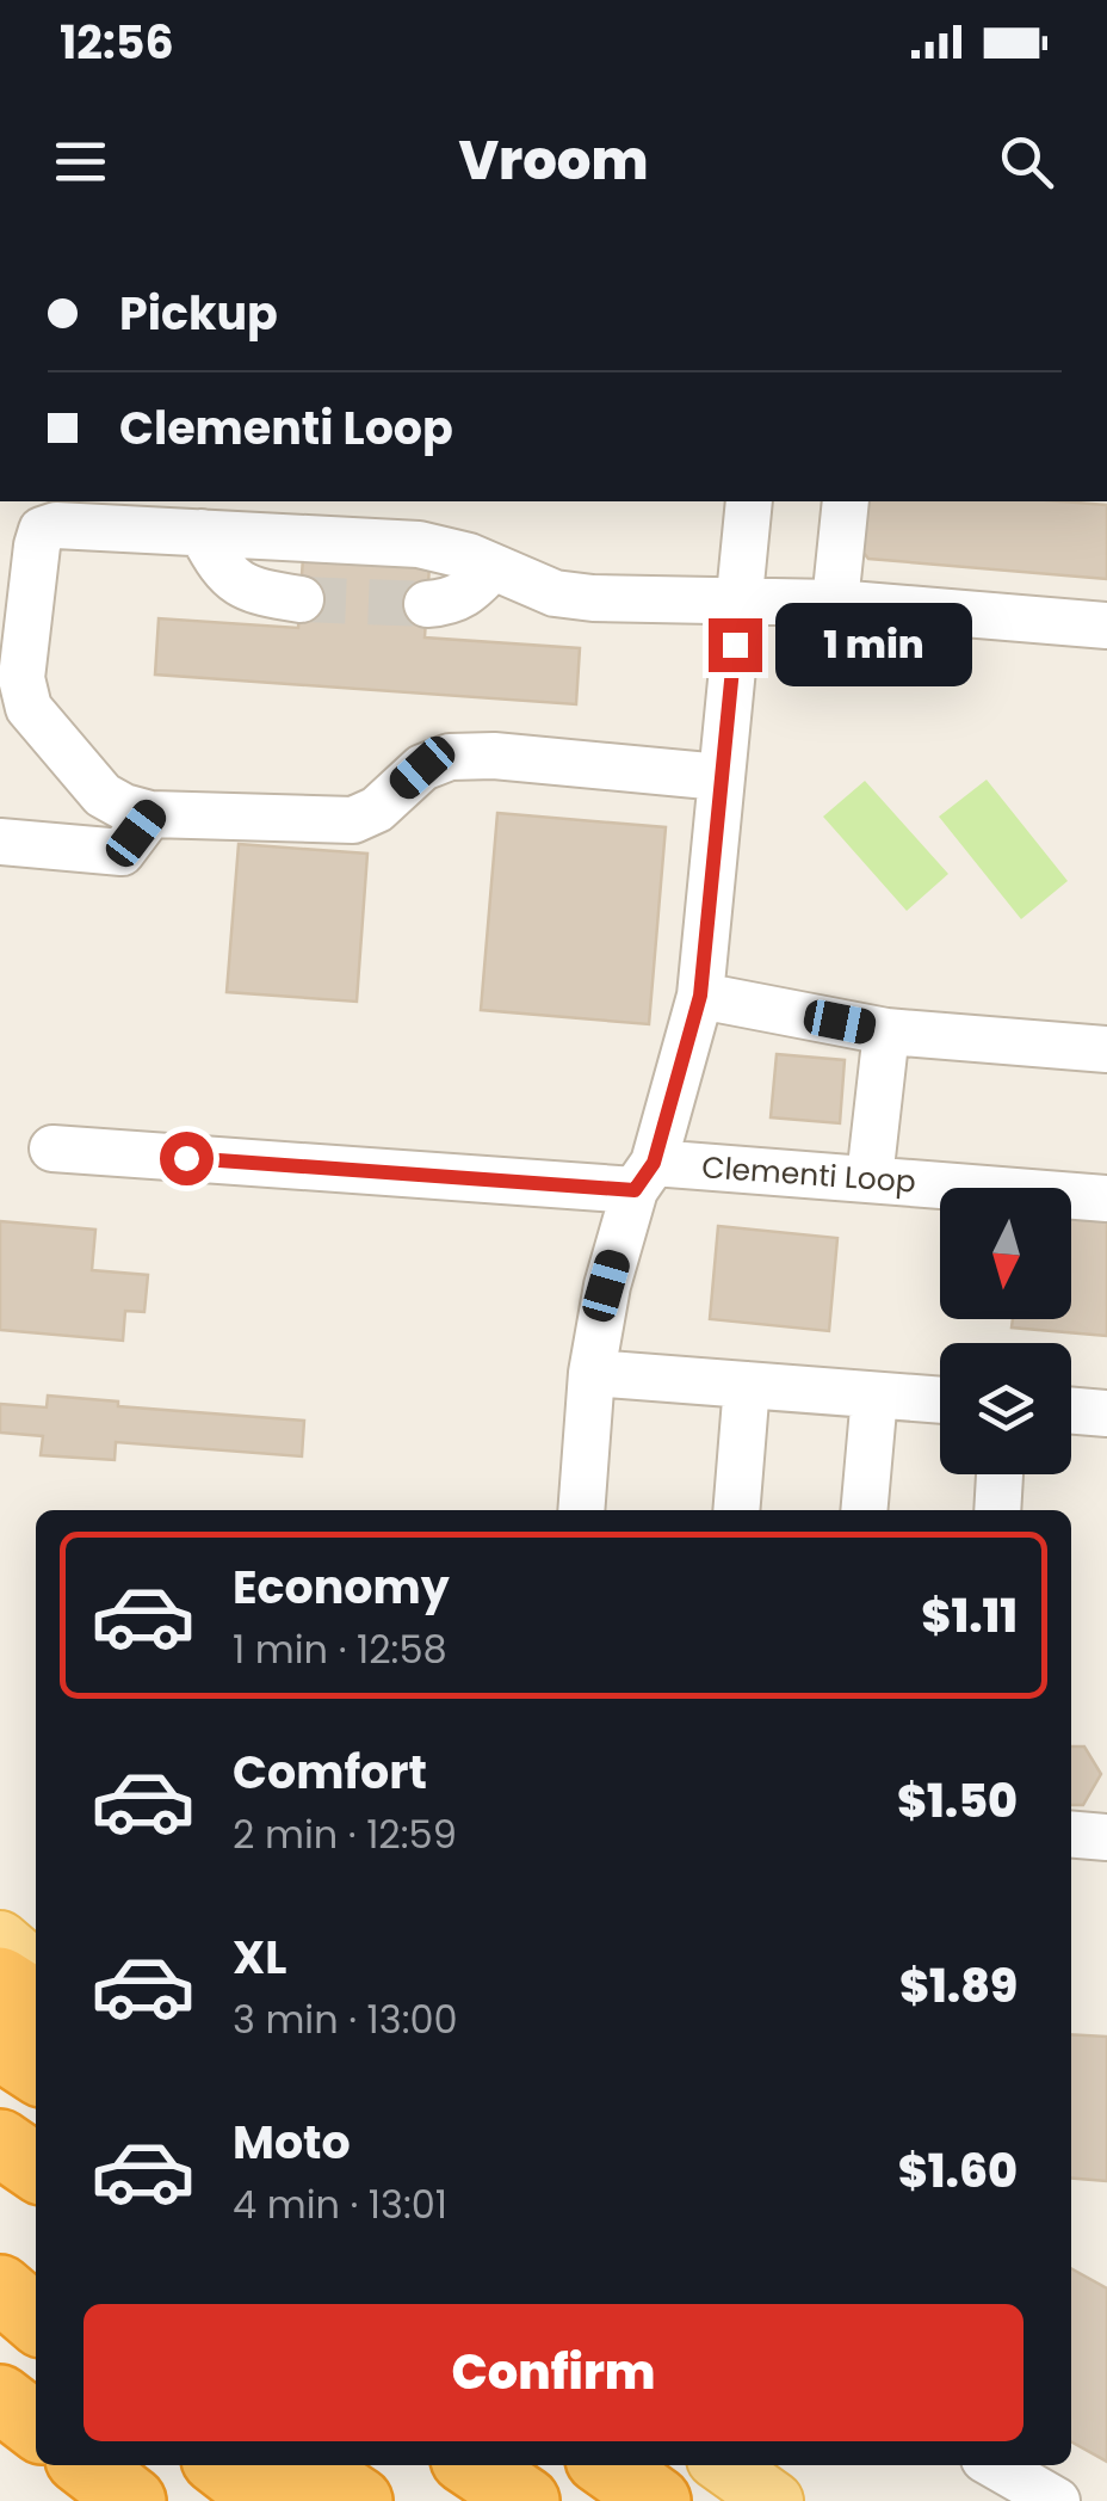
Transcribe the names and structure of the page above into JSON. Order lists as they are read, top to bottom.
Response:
{
  "streets": {
    "street": ["Clementi Loop"]
  },
  "north": "bottom",
  "page": {
    "status": "12:56",
    "header": "Vroom",
    "banner": ["Pickup", "Clementi Loop"],
    "bubble": "1 min",
    "list": [
      {
        "name": "Economy",
        "note": "1 min · 12:58",
        "value": "$1.11"
      },
      {
        "name": "Comfort",
        "note": "2 min · 12:59",
        "value": "$1.50"
      },
      {
        "name": "XL",
        "note": "3 min · 13:00",
        "value": "$1.89"
      },
      {
        "name": "Moto",
        "note": "4 min · 13:01",
        "value": "$1.60"
      }
    ],
    "buttons": "Confirm"
  }
}
